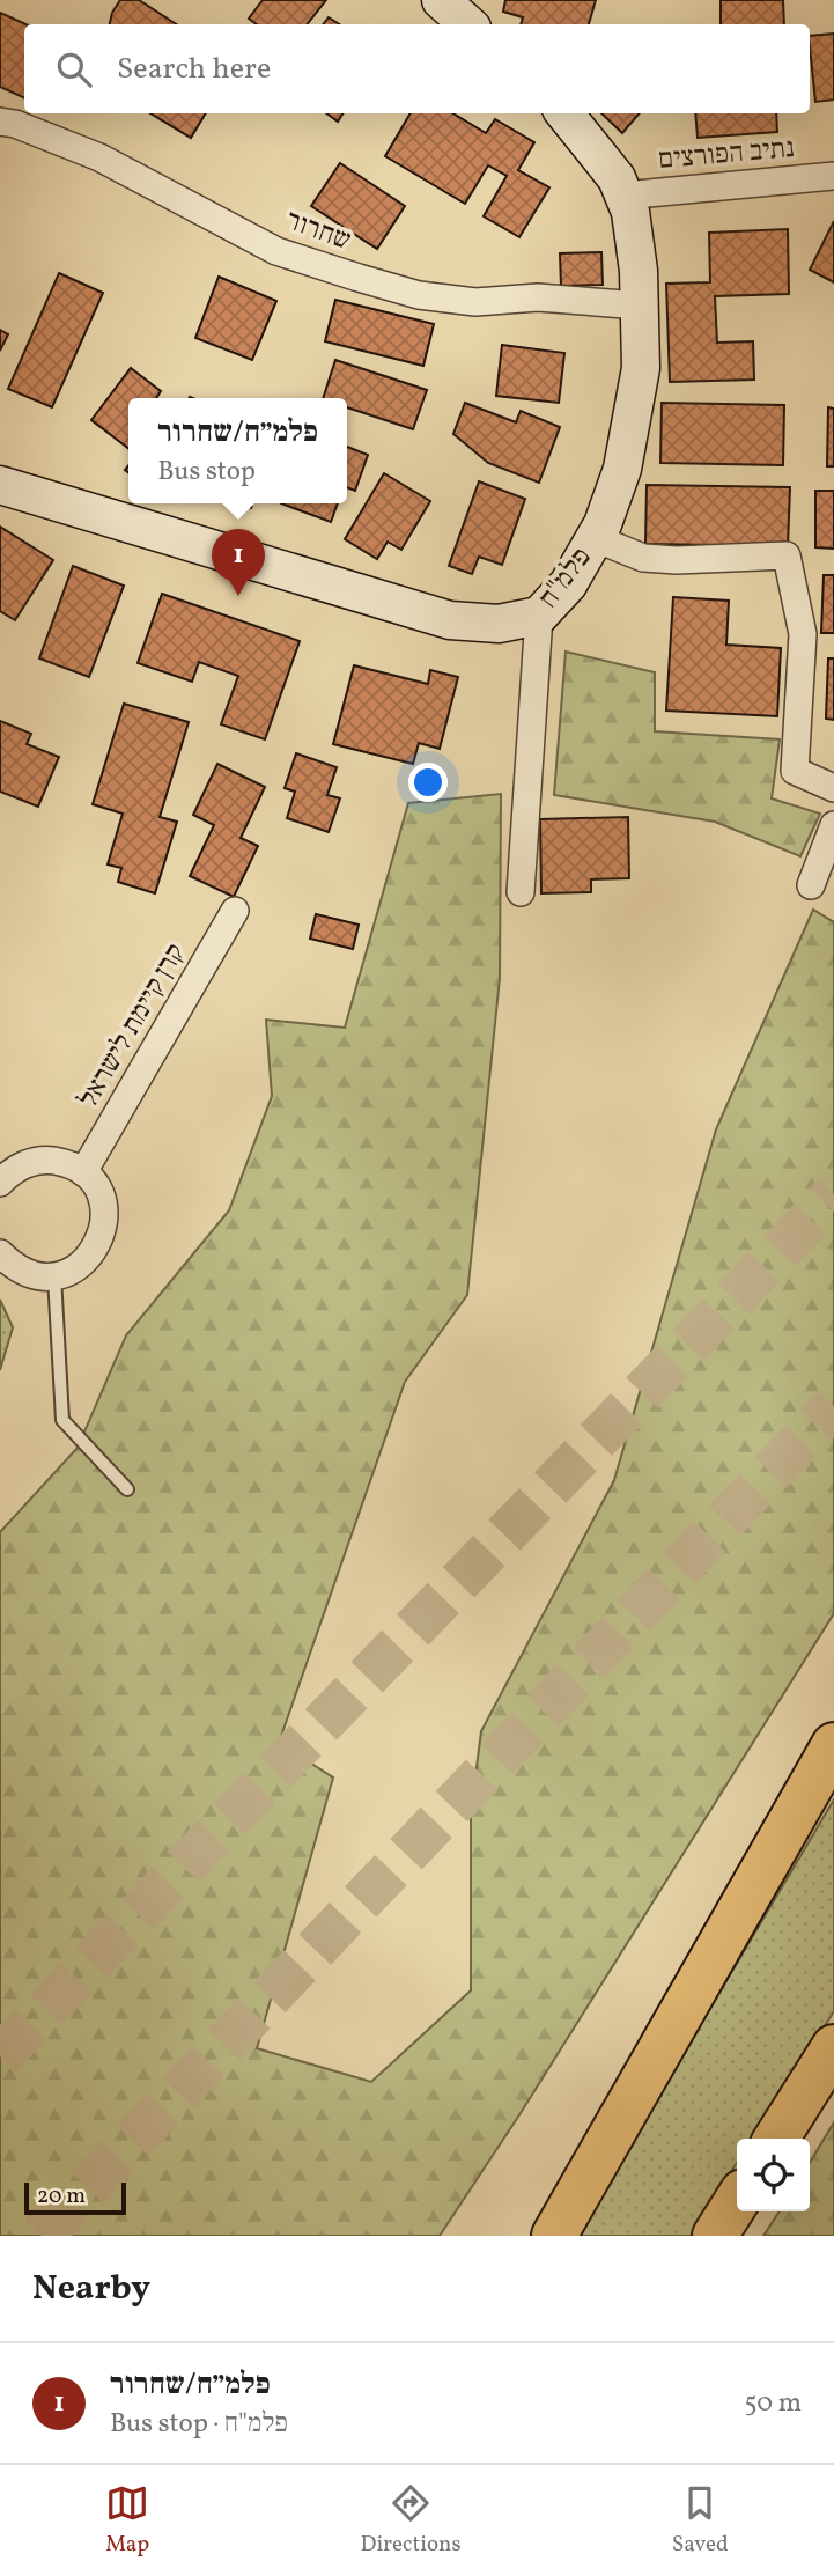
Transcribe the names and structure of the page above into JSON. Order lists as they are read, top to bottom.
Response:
{
  "streets": {
    "street": [
      "נתיב הפורצים",
      "שחרור",
      "פלמ\"ח",
      "קרן קיימת לישראל"
    ]
  },
  "crossings": [
    ["נתיב הפורצים", "פלמ\"ח"],
    ["שחרור", "פלמ\"ח"]
  ],
  "scale_bar": "20 m",
  "page": {
    "search": "Search here",
    "popup": ["פלמ״ח/שחרור", "Bus stop"],
    "pins": "1",
    "scale": "20 m",
    "heading": "Nearby",
    "list": [
      {
        "mark": "1",
        "name": "פלמ״ח/שחרור",
        "note": "Bus stop · פלמ\"ח",
        "value": "50 m"
      }
    ],
    "nav": ["Map", "Directions", "Saved"]
  }
}
